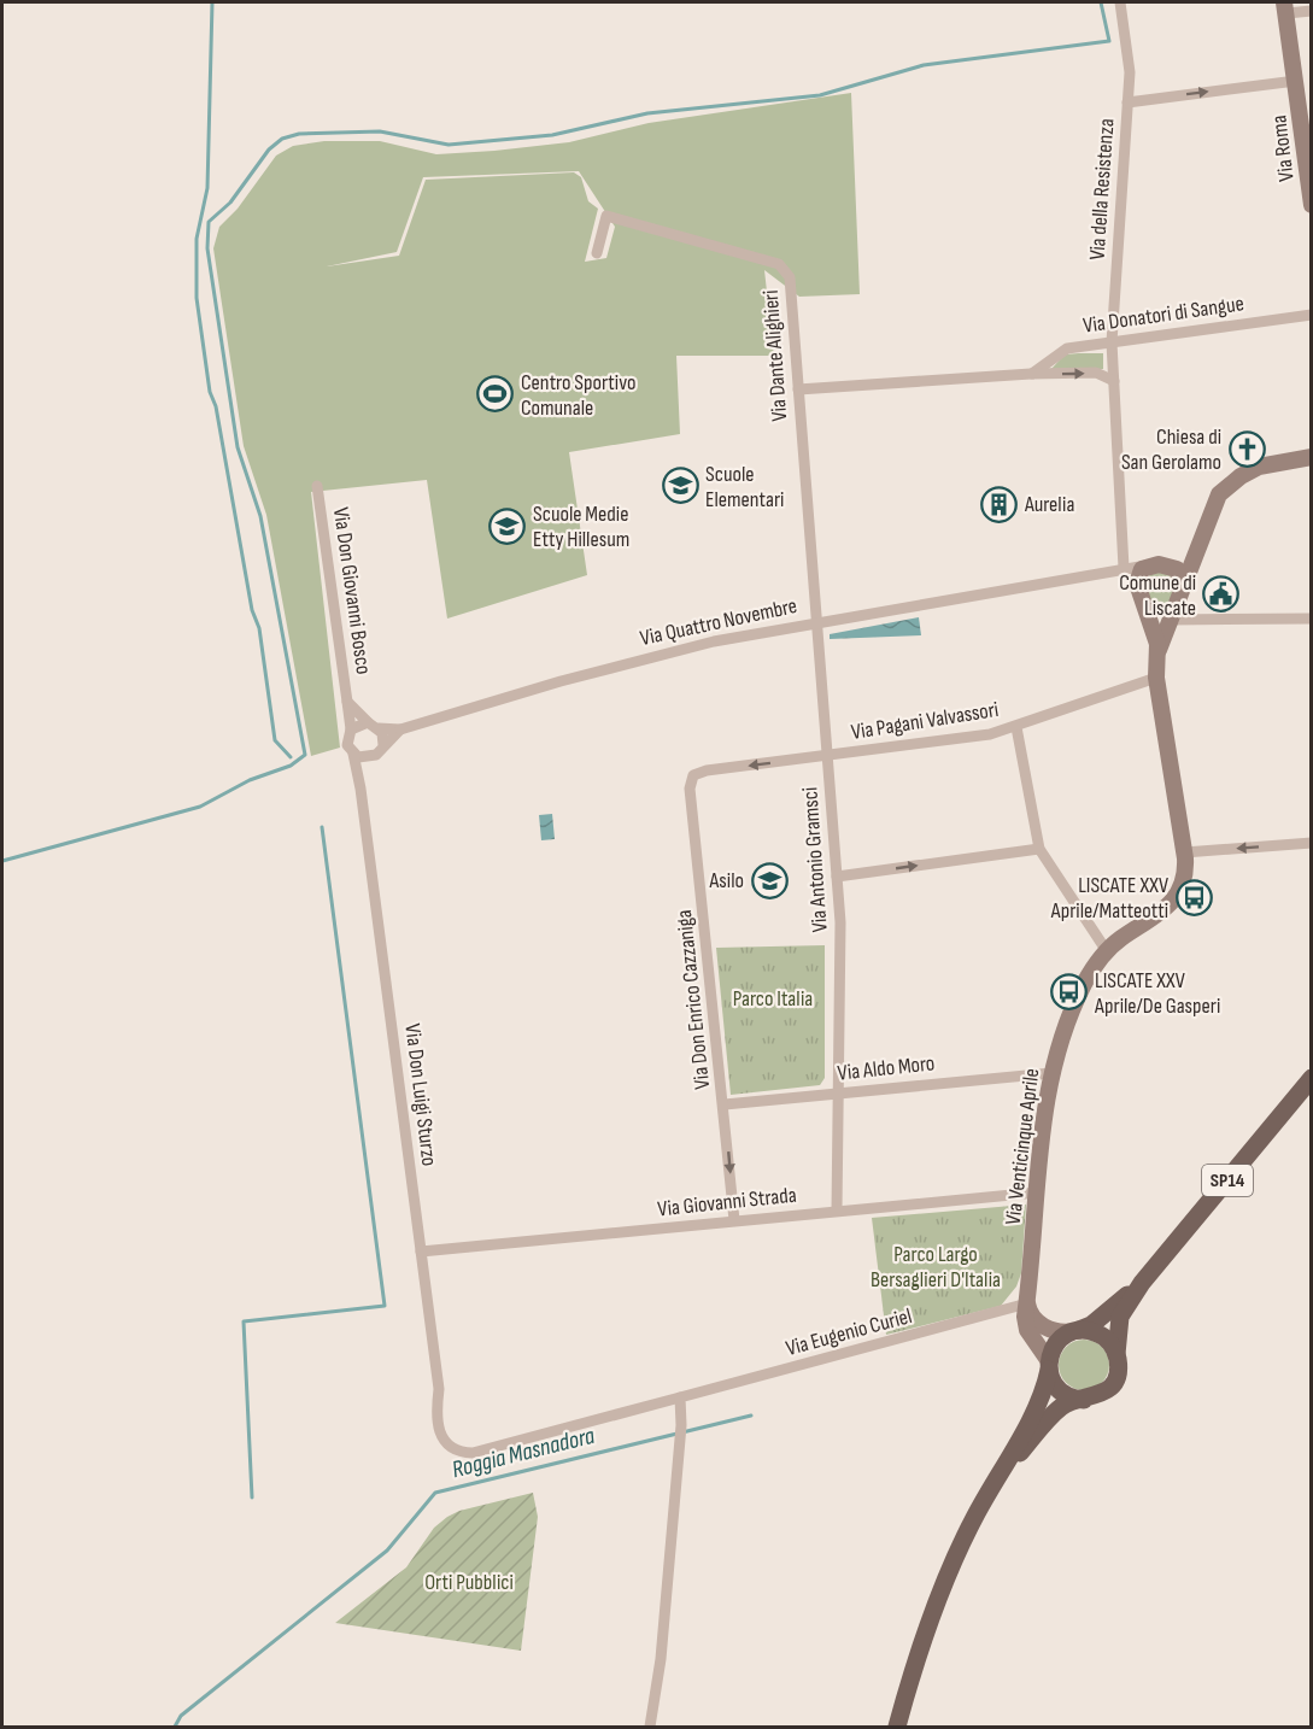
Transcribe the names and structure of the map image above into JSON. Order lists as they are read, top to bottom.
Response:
{
  "streets": {
    "main road": ["SP14"],
    "street": [
      "Via Roma",
      "Via della Resistenza",
      "Via Donatori di Sangue",
      "Via Dante Alighieri",
      "Via Don Giovanni Bosco",
      "Via Quattro Novembre",
      "Via Pagani Valvassori",
      "Via Antonio Gramsci",
      "Via Don Enrico Cazzaniga",
      "Via Aldo Moro",
      "Via Don Luigi Sturzo",
      "Via Venticinque Aprile",
      "Via Giovanni Strada",
      "Via Eugenio Curiel"
    ]
  },
  "crossings": [
    ["Via della Resistenza", "Via Donatori di Sangue"],
    ["Via della Resistenza", "Via Quattro Novembre"],
    ["Via Dante Alighieri", "Via Quattro Novembre"],
    ["Via Dante Alighieri", "Via Antonio Gramsci"],
    ["Via Don Giovanni Bosco", "Via Quattro Novembre"],
    ["Via Don Giovanni Bosco", "Via Don Luigi Sturzo"],
    ["Via Quattro Novembre", "Via Antonio Gramsci"],
    ["Via Quattro Novembre", "Via Don Luigi Sturzo"],
    ["Via Quattro Novembre", "Via Venticinque Aprile"],
    ["Via Pagani Valvassori", "Via Antonio Gramsci"],
    ["Via Pagani Valvassori", "Via Don Enrico Cazzaniga"],
    ["Via Pagani Valvassori", "Via Venticinque Aprile"],
    ["Via Antonio Gramsci", "Via Aldo Moro"],
    ["Via Antonio Gramsci", "Via Giovanni Strada"],
    ["Via Don Enrico Cazzaniga", "Via Aldo Moro"],
    ["Via Don Enrico Cazzaniga", "Via Giovanni Strada"],
    ["Via Aldo Moro", "Via Venticinque Aprile"],
    ["Via Don Luigi Sturzo", "Via Giovanni Strada"],
    ["Via Don Luigi Sturzo", "Via Eugenio Curiel"],
    ["Via Venticinque Aprile", "SP14"],
    ["Via Venticinque Aprile", "Via Giovanni Strada"],
    ["Via Venticinque Aprile", "Via Eugenio Curiel"]
  ],
  "water": ["Roggia Masnadora"],
  "parks": ["Parco Italia", "Parco Largo Bersaglieri D'Italia", "Orti Pubblici"],
  "places": {
    "sports": ["Centro Sportivo Comunale"],
    "church": ["Chiesa di San Gerolamo"],
    "school or university": ["Scuole Elementari", "Scuole Medie Etty Hillesum", "Asilo"],
    "building": ["Aurelia"],
    "public building": ["Comune di Liscate"],
    "bus stop": ["LISCATE XXV Aprile/Matteotti", "LISCATE XXV Aprile/De Gasperi"]
  }
}
